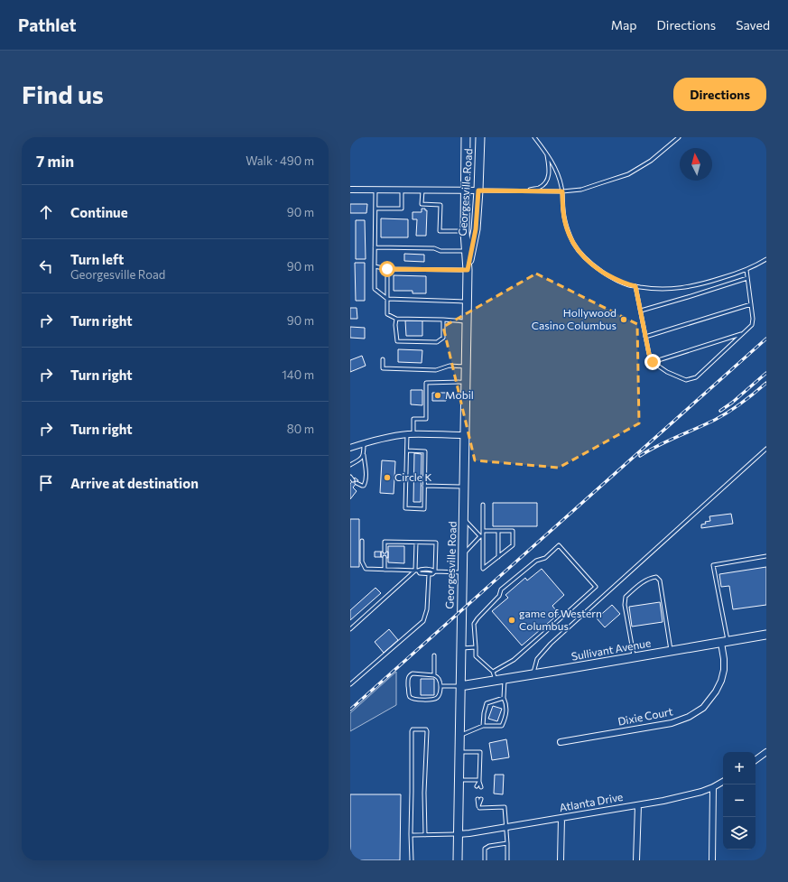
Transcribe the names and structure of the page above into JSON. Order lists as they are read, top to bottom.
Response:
{
  "streets": {
    "main road": ["Georgesville Road", "Sullivant Avenue"],
    "street": ["Dixie Court", "Atlanta Drive"]
  },
  "crossings": [
    ["Georgesville Road", "Sullivant Avenue"],
    ["Georgesville Road", "Atlanta Drive"],
    ["Sullivant Avenue", "Dixie Court"]
  ],
  "places": [
    "Hollywood Casino Columbus",
    "Mobil",
    "Circle K",
    "game of Western Columbus"
  ],
  "north": "top",
  "page": {
    "header": "Pathlet",
    "nav": ["Map", "Directions", "Saved"],
    "buttons": "Directions",
    "title": "Find us",
    "heading": ["7 min", "Walk · 490 m"],
    "list": [
      ["Continue", "90 m"],
      ["Turn left", "Georgesville Road", "90 m"],
      ["Turn right", "90 m"],
      ["Turn right", "140 m"],
      ["Turn right", "80 m"],
      "Arrive at destination"
    ],
    "map_buttons": ["+", "−"]
  }
}
